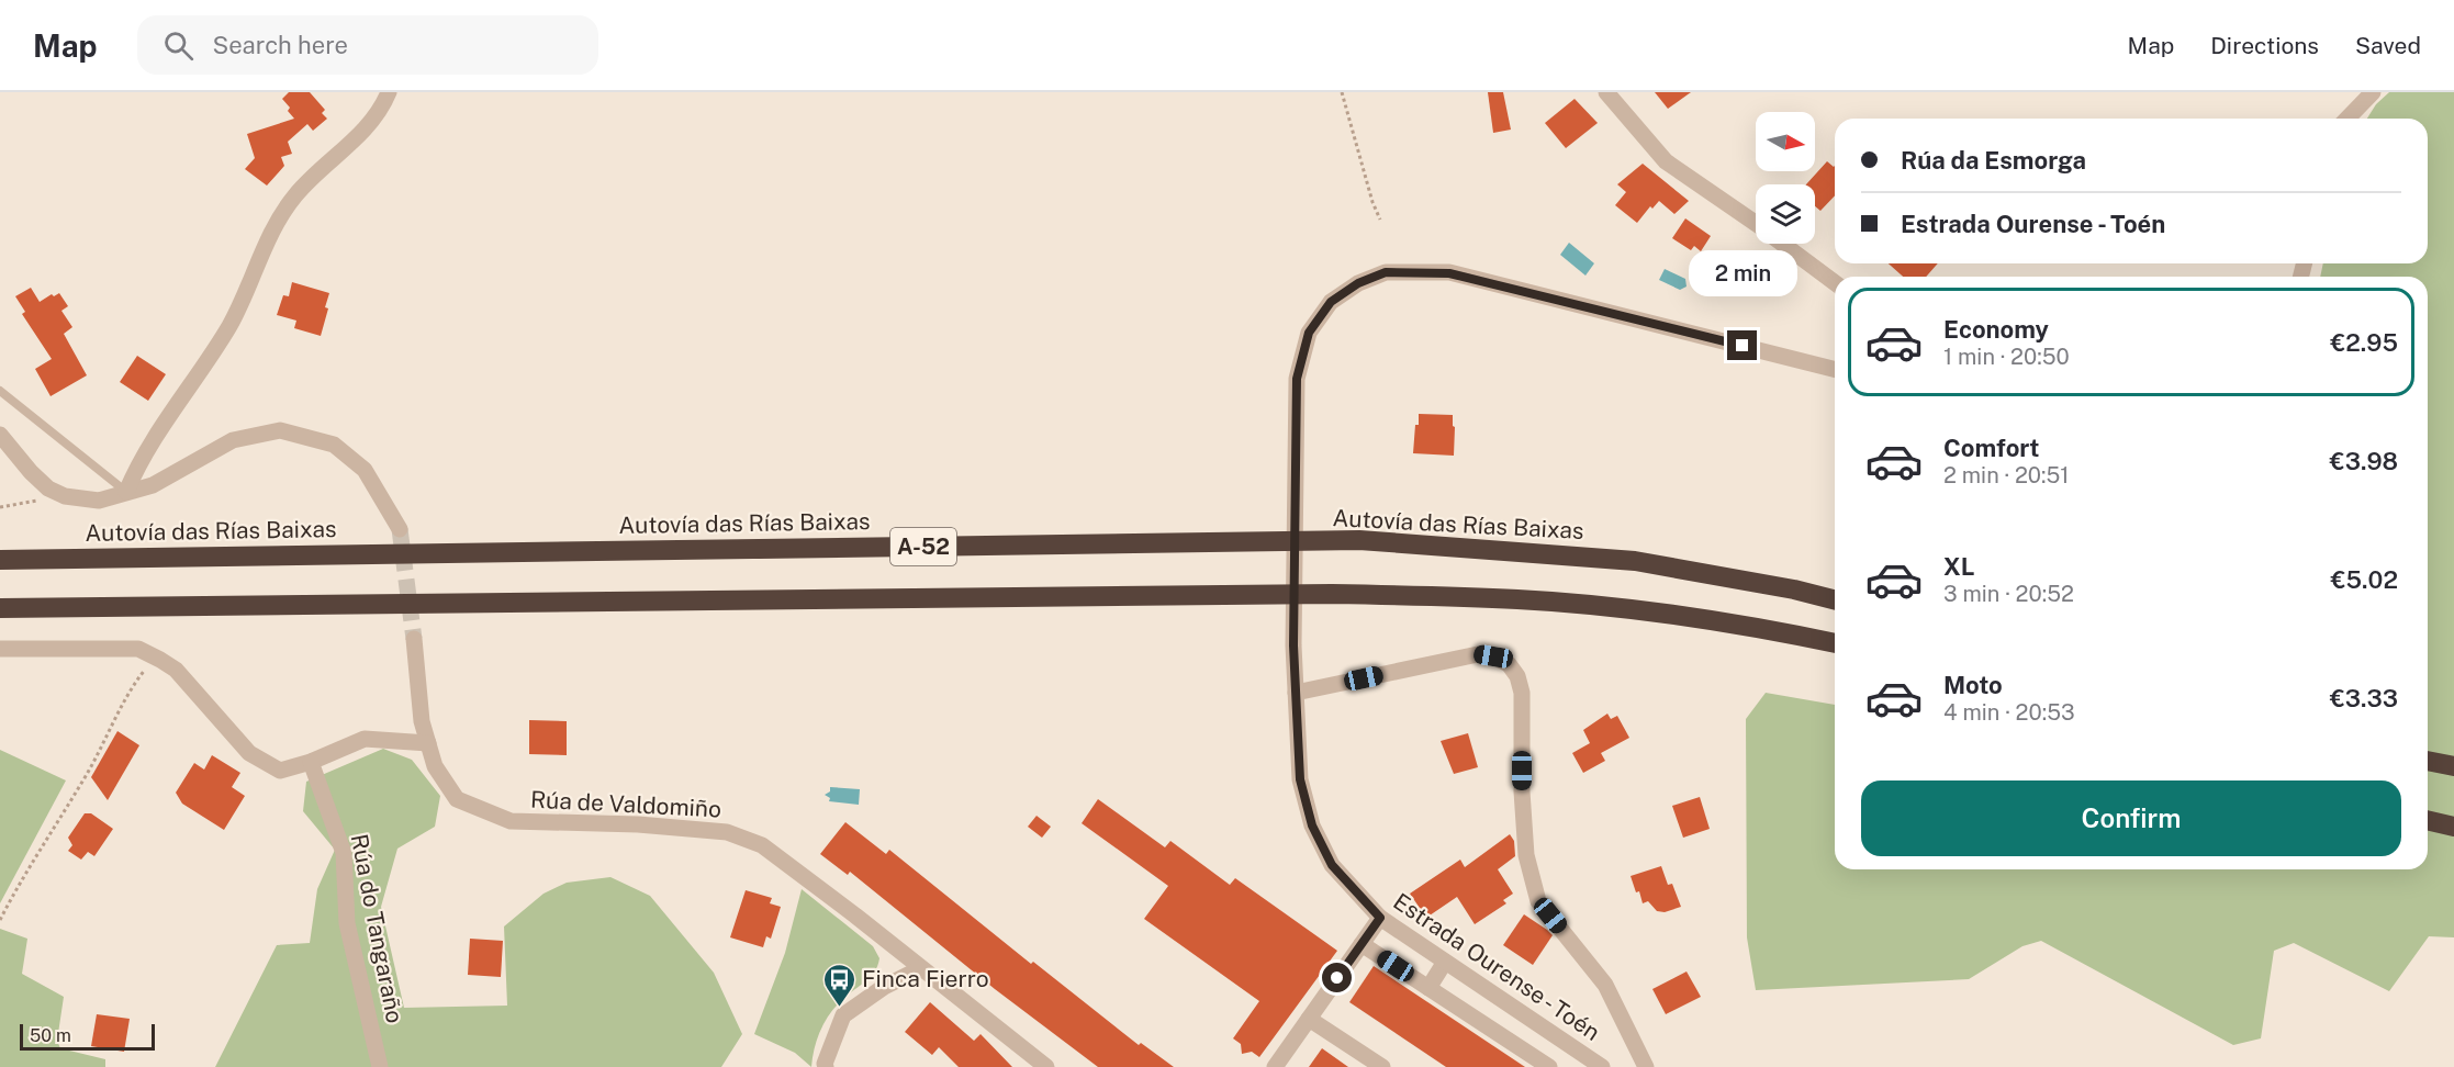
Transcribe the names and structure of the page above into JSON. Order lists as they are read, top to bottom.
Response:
{
  "streets": {
    "highway": ["Autovía das Rías Baixas", "A-52"],
    "street": ["Rúa de Valdomiño", "Rúa do Tangaraño", "Estrada Ourense - Toén"]
  },
  "places": {
    "bus stop": ["Finca Fierro"]
  },
  "scale_bar": "50 m",
  "north": "right",
  "page": {
    "header": "Map",
    "search": "Search here",
    "nav": ["Map", "Directions", "Saved"],
    "banner": ["Rúa da Esmorga", "Estrada Ourense - Toén"],
    "bubble": "2 min",
    "list": [
      {
        "name": "Economy",
        "note": "1 min · 20:50",
        "value": "€2.95"
      },
      {
        "name": "Comfort",
        "note": "2 min · 20:51",
        "value": "€3.98"
      },
      {
        "name": "XL",
        "note": "3 min · 20:52",
        "value": "€5.02"
      },
      {
        "name": "Moto",
        "note": "4 min · 20:53",
        "value": "€3.33"
      }
    ],
    "buttons": "Confirm",
    "scale": "50 m"
  }
}
